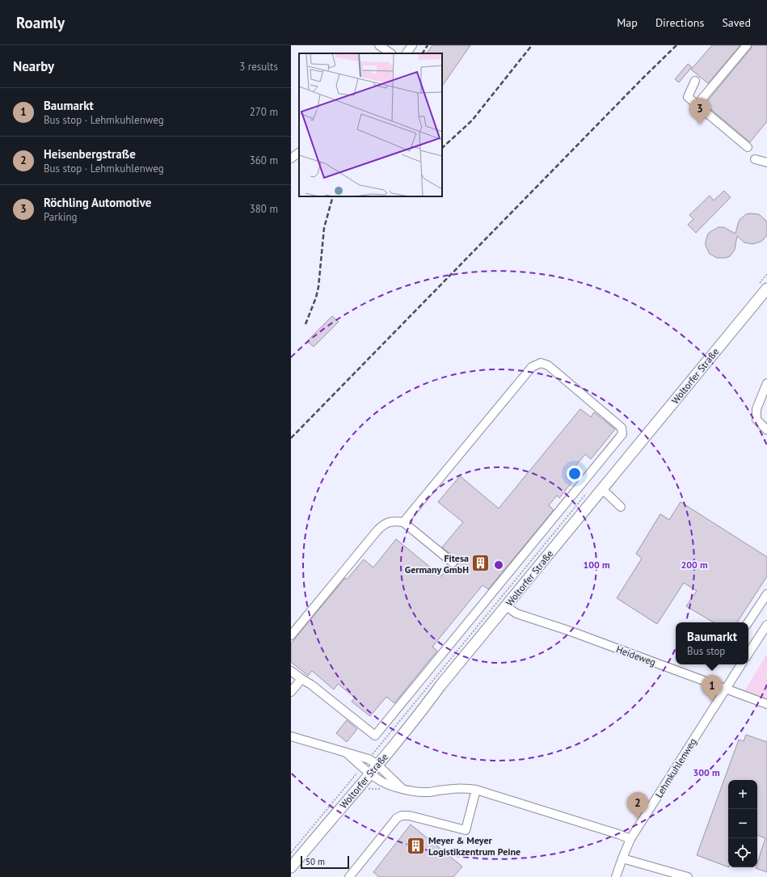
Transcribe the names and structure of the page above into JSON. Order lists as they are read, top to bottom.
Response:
{
  "streets": {
    "main road": ["Woltorfer Straße"],
    "street": ["Heideweg", "Lehmkuhlenweg"]
  },
  "crossings": [
    ["Woltorfer Straße", "Heideweg"],
    ["Heideweg", "Lehmkuhlenweg"]
  ],
  "places": {
    "building": ["Fitesa Germany GmbH", "Meyer & Meyer Logistikzentrum Peine"]
  },
  "scale_bar": "50 m",
  "page": {
    "header": "Roamly",
    "nav": ["Map", "Directions", "Saved"],
    "heading": ["Nearby", "3 results"],
    "list": [
      {
        "mark": "1",
        "name": "Baumarkt",
        "note": "Bus stop · Lehmkuhlenweg",
        "value": "270 m"
      },
      {
        "mark": "2",
        "name": "Heisenbergstraße",
        "note": "Bus stop · Lehmkuhlenweg",
        "value": "360 m"
      },
      {
        "mark": "3",
        "name": "Röchling Automotive",
        "note": "Parking",
        "value": "380 m"
      }
    ],
    "pins": ["3", "1", "2"],
    "popup": ["Baumarkt", "Bus stop"],
    "map_buttons": ["+", "−"],
    "scale": "50 m"
  },
  "rings": ["100 m", "200 m", "300 m"]
}
